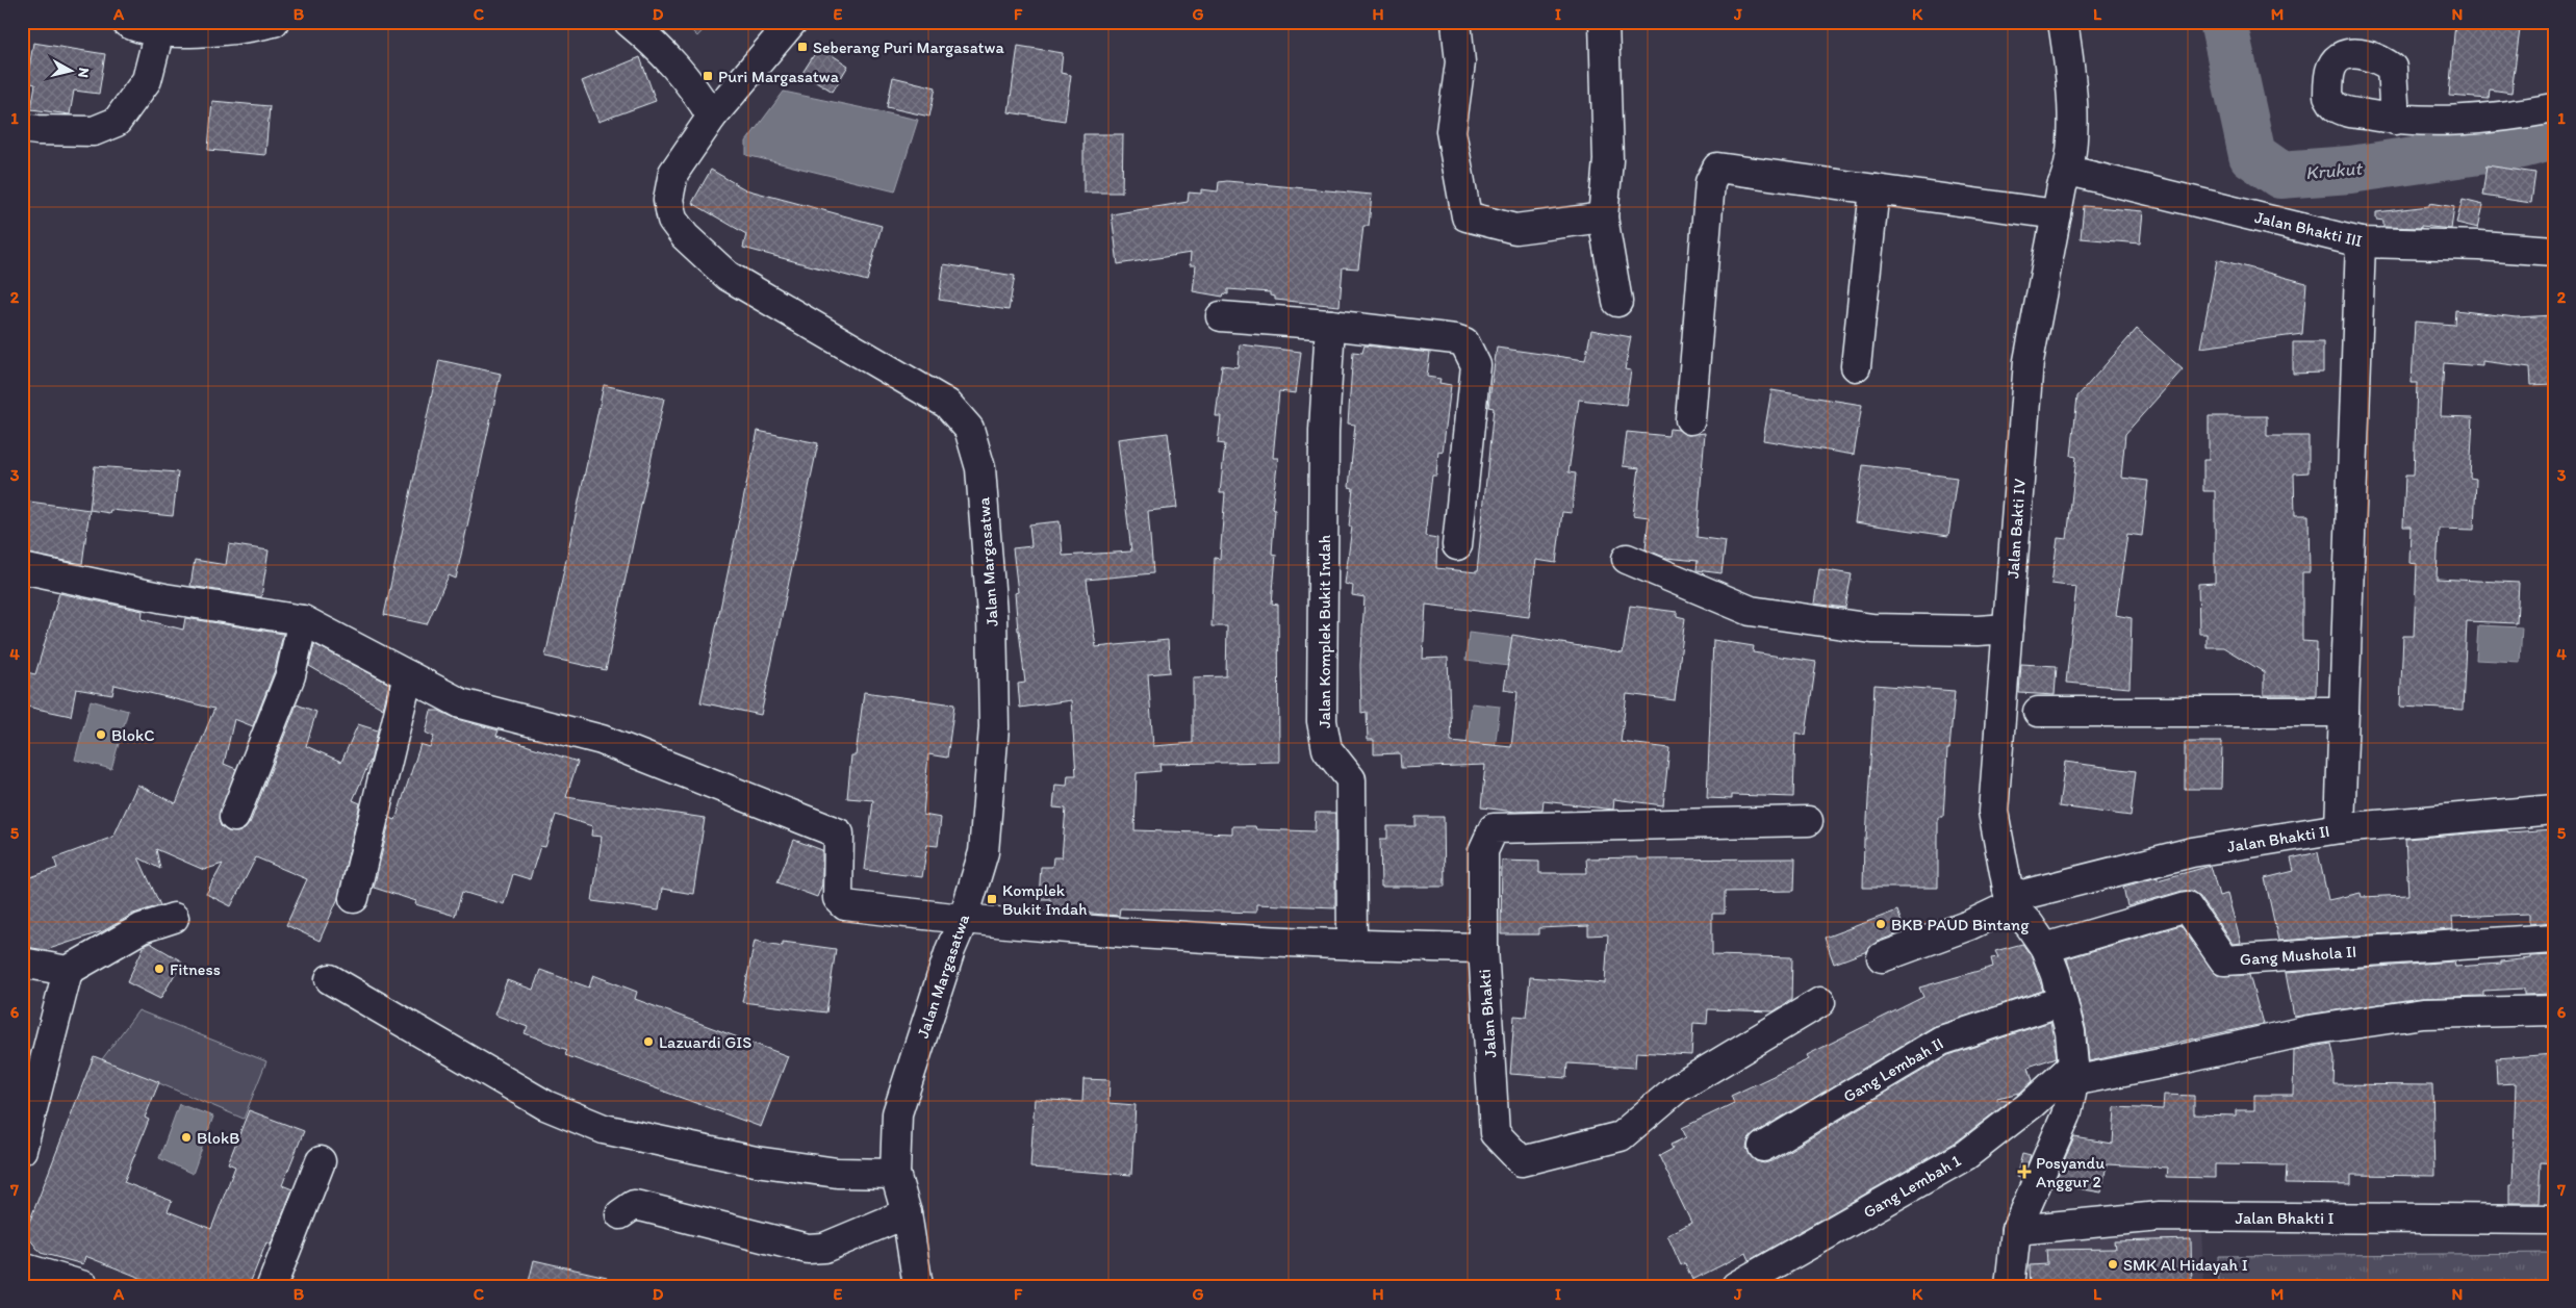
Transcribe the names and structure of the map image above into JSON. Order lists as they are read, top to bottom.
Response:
{
  "streets": {
    "street": [
      "Jalan Bhakti III",
      "Jalan Bakti IV",
      "Jalan Margasatwa",
      "Jalan Komplek Bukit Indah",
      "Jalan Bhakti II",
      "Gang Mushola II",
      "Jalan Bhakti",
      "Gang Lembah II",
      "Gang Lembah 1",
      "Jalan Bhakti I"
    ]
  },
  "crossings": [
    ["Jalan Bhakti III", "Jalan Bakti IV"],
    ["Jalan Bakti IV", "Jalan Bhakti II"]
  ],
  "water": ["Krukut"],
  "places": {
    "transit": ["Seberang Puri Margasatwa", "Puri Margasatwa", "Komplek Bukit Indah"],
    "other": [
      "BlokC",
      "BKB PAUD Bintang",
      "Fitness",
      "Lazuardi GIS",
      "BlokB",
      "SMK Al Hidayah I"
    ],
    "health": ["Posyandu Anggur 2"]
  },
  "north": "right",
  "grid": {
    "columns": [
      "A",
      "B",
      "C",
      "D",
      "E",
      "F",
      "G",
      "H",
      "I",
      "J",
      "K",
      "L",
      "M",
      "N"
    ],
    "rows": [
      "1",
      "2",
      "3",
      "4",
      "5",
      "6",
      "7"
    ]
  }
}
